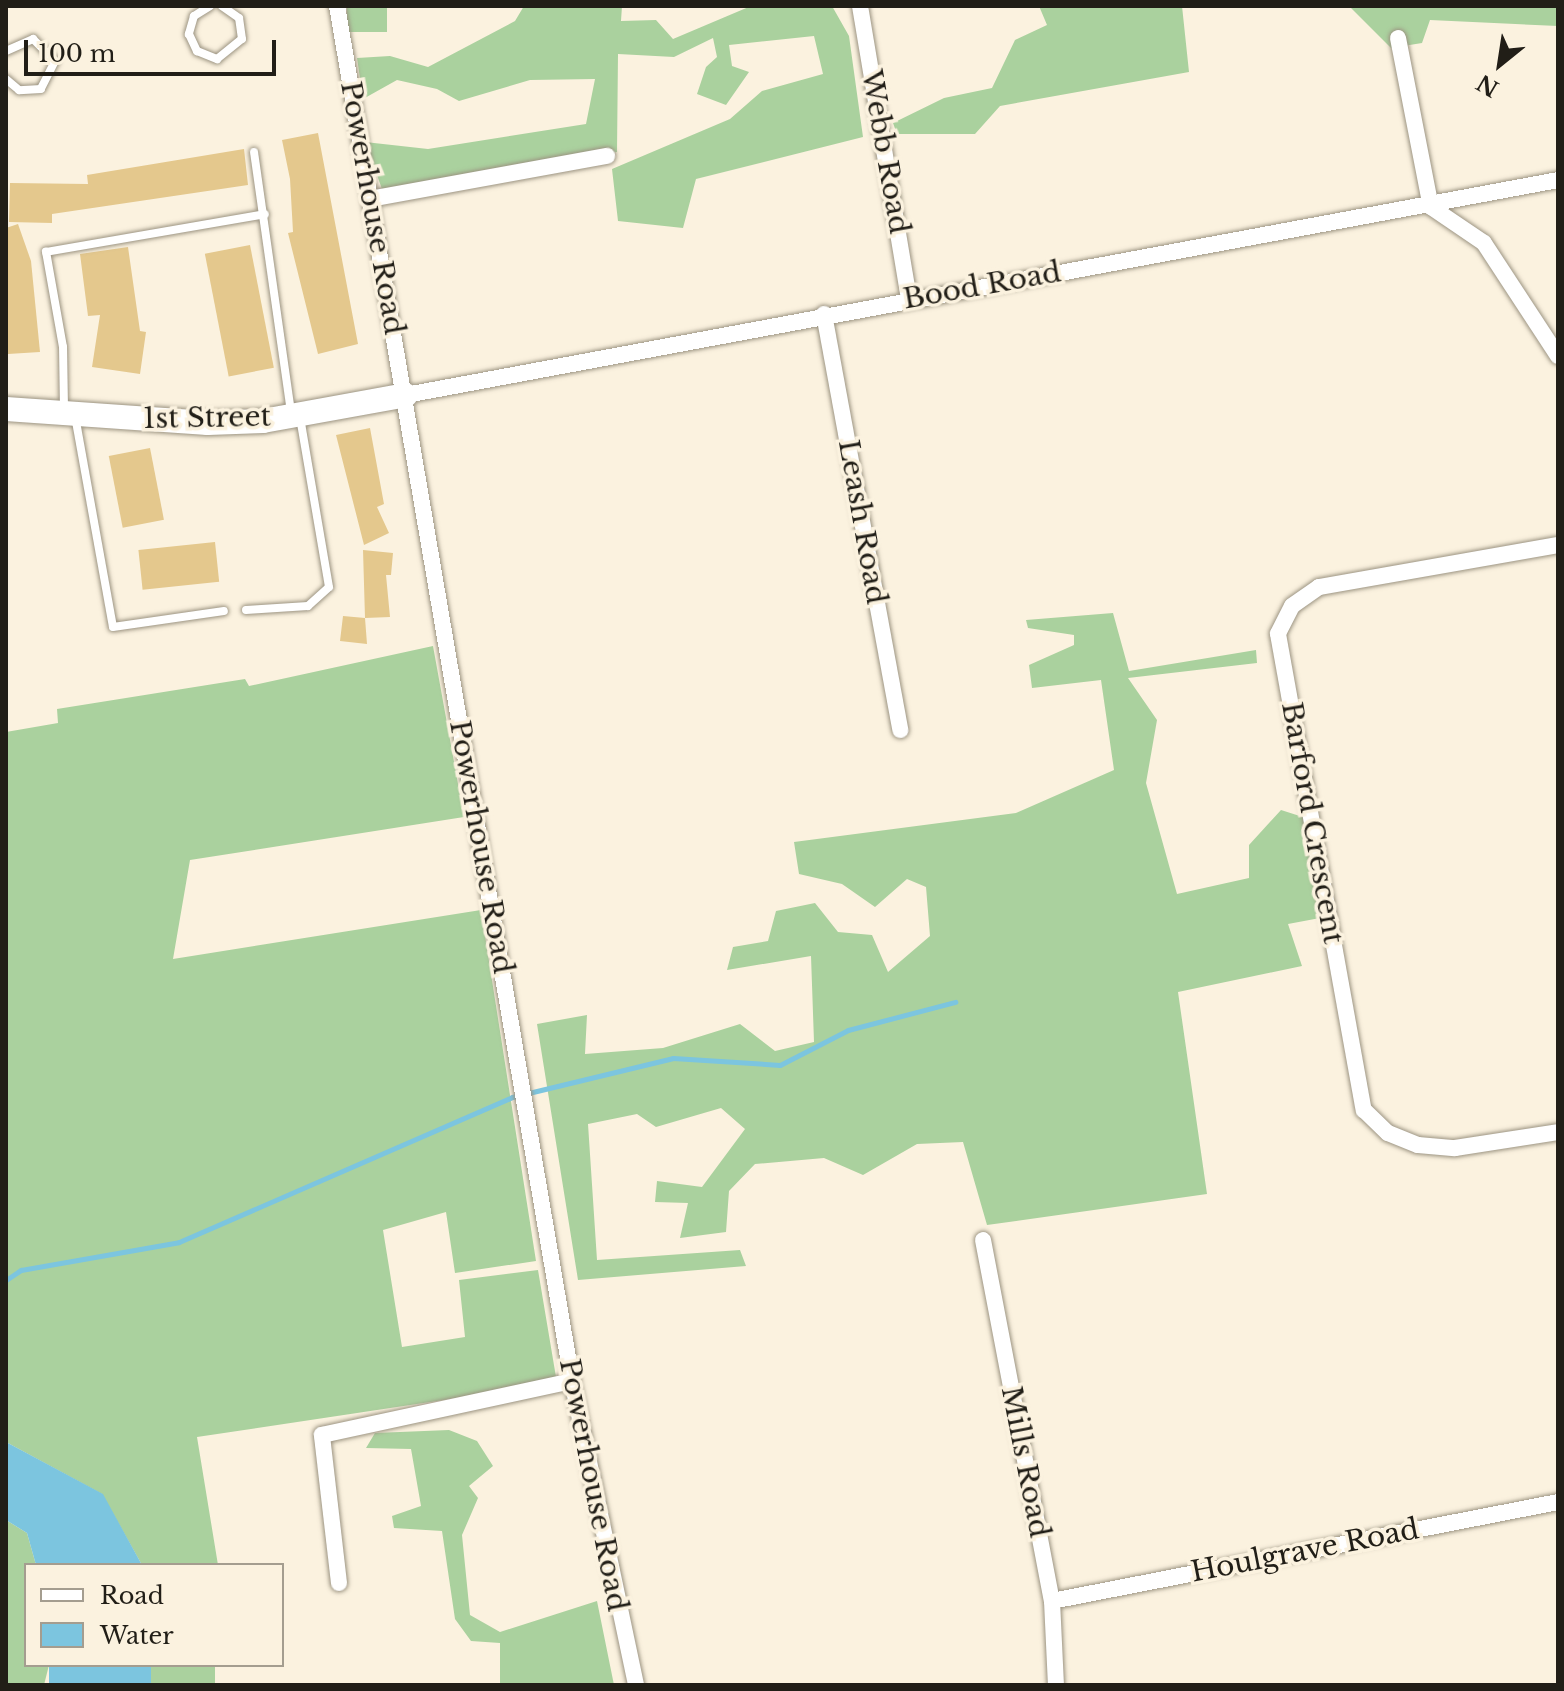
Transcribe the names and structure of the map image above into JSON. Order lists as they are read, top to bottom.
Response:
{
  "streets": {
    "street": [
      "Webb Road",
      "Powerhouse Road",
      "Bood Road",
      "1st Street",
      "Leash Road",
      "Barford Crescent",
      "Mills Road",
      "Houlgrave Road"
    ]
  },
  "crossings": [
    ["Webb Road", "Bood Road"],
    ["Powerhouse Road", "Bood Road"],
    ["Powerhouse Road", "1st Street"],
    ["Bood Road", "1st Street"],
    ["Bood Road", "Leash Road"],
    ["Mills Road", "Houlgrave Road"]
  ],
  "legend": ["Road", "Water"],
  "scale_bar": "100 m",
  "north": "bottom left"
}
